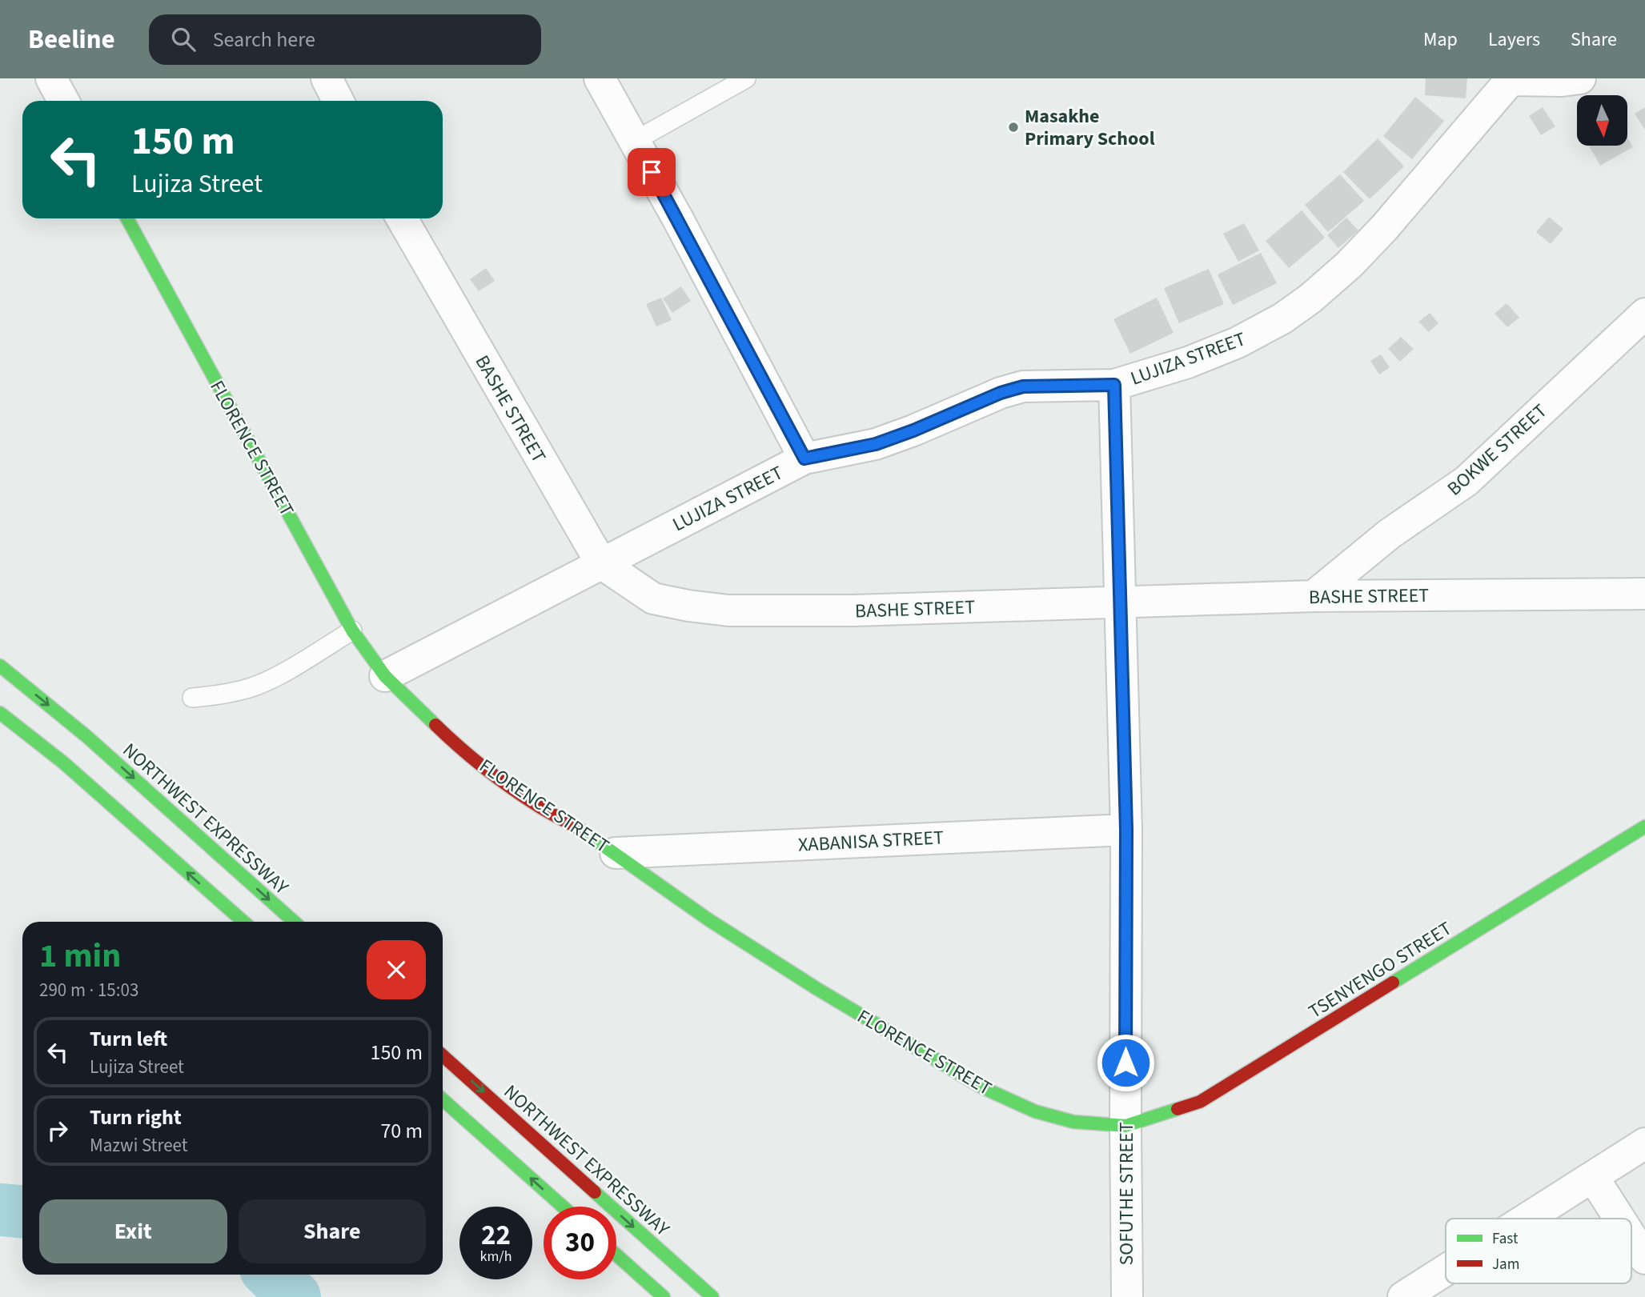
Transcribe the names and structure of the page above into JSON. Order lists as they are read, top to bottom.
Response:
{
  "streets": {
    "street": [
      "LUJIZA STREET",
      "BASHE STREET",
      "FLORENCE STREET",
      "BOKWE STREET",
      "NORTHWEST EXPRESSWAY",
      "XABANISA STREET",
      "TSENYENGO STREET",
      "SOFUTHE STREET"
    ]
  },
  "crossings": [
    ["LUJIZA STREET", "BASHE STREET"],
    ["LUJIZA STREET", "FLORENCE STREET"],
    ["LUJIZA STREET", "SOFUTHE STREET"],
    ["BASHE STREET", "BOKWE STREET"],
    ["BASHE STREET", "SOFUTHE STREET"],
    ["FLORENCE STREET", "XABANISA STREET"],
    ["FLORENCE STREET", "TSENYENGO STREET"],
    ["FLORENCE STREET", "SOFUTHE STREET"],
    ["XABANISA STREET", "SOFUTHE STREET"],
    ["TSENYENGO STREET", "SOFUTHE STREET"]
  ],
  "places": ["Masakhe Primary School"],
  "legend": ["Fast", "Jam"],
  "north": "bottom",
  "page": {
    "header": "Beeline",
    "search": "Search here",
    "nav": ["Map", "Layers", "Share"],
    "turn": ["150 m", "Lujiza Street"],
    "heading": ["1 min", "290 m · 15:03"],
    "list": [
      {
        "name": "Turn left",
        "note": "Lujiza Street",
        "value": "150 m"
      },
      {
        "name": "Turn right",
        "note": "Mazwi Street",
        "value": "70 m"
      }
    ],
    "buttons": ["Exit", "Share"],
    "speed": "22 km/h",
    "limit": "30"
  }
}
